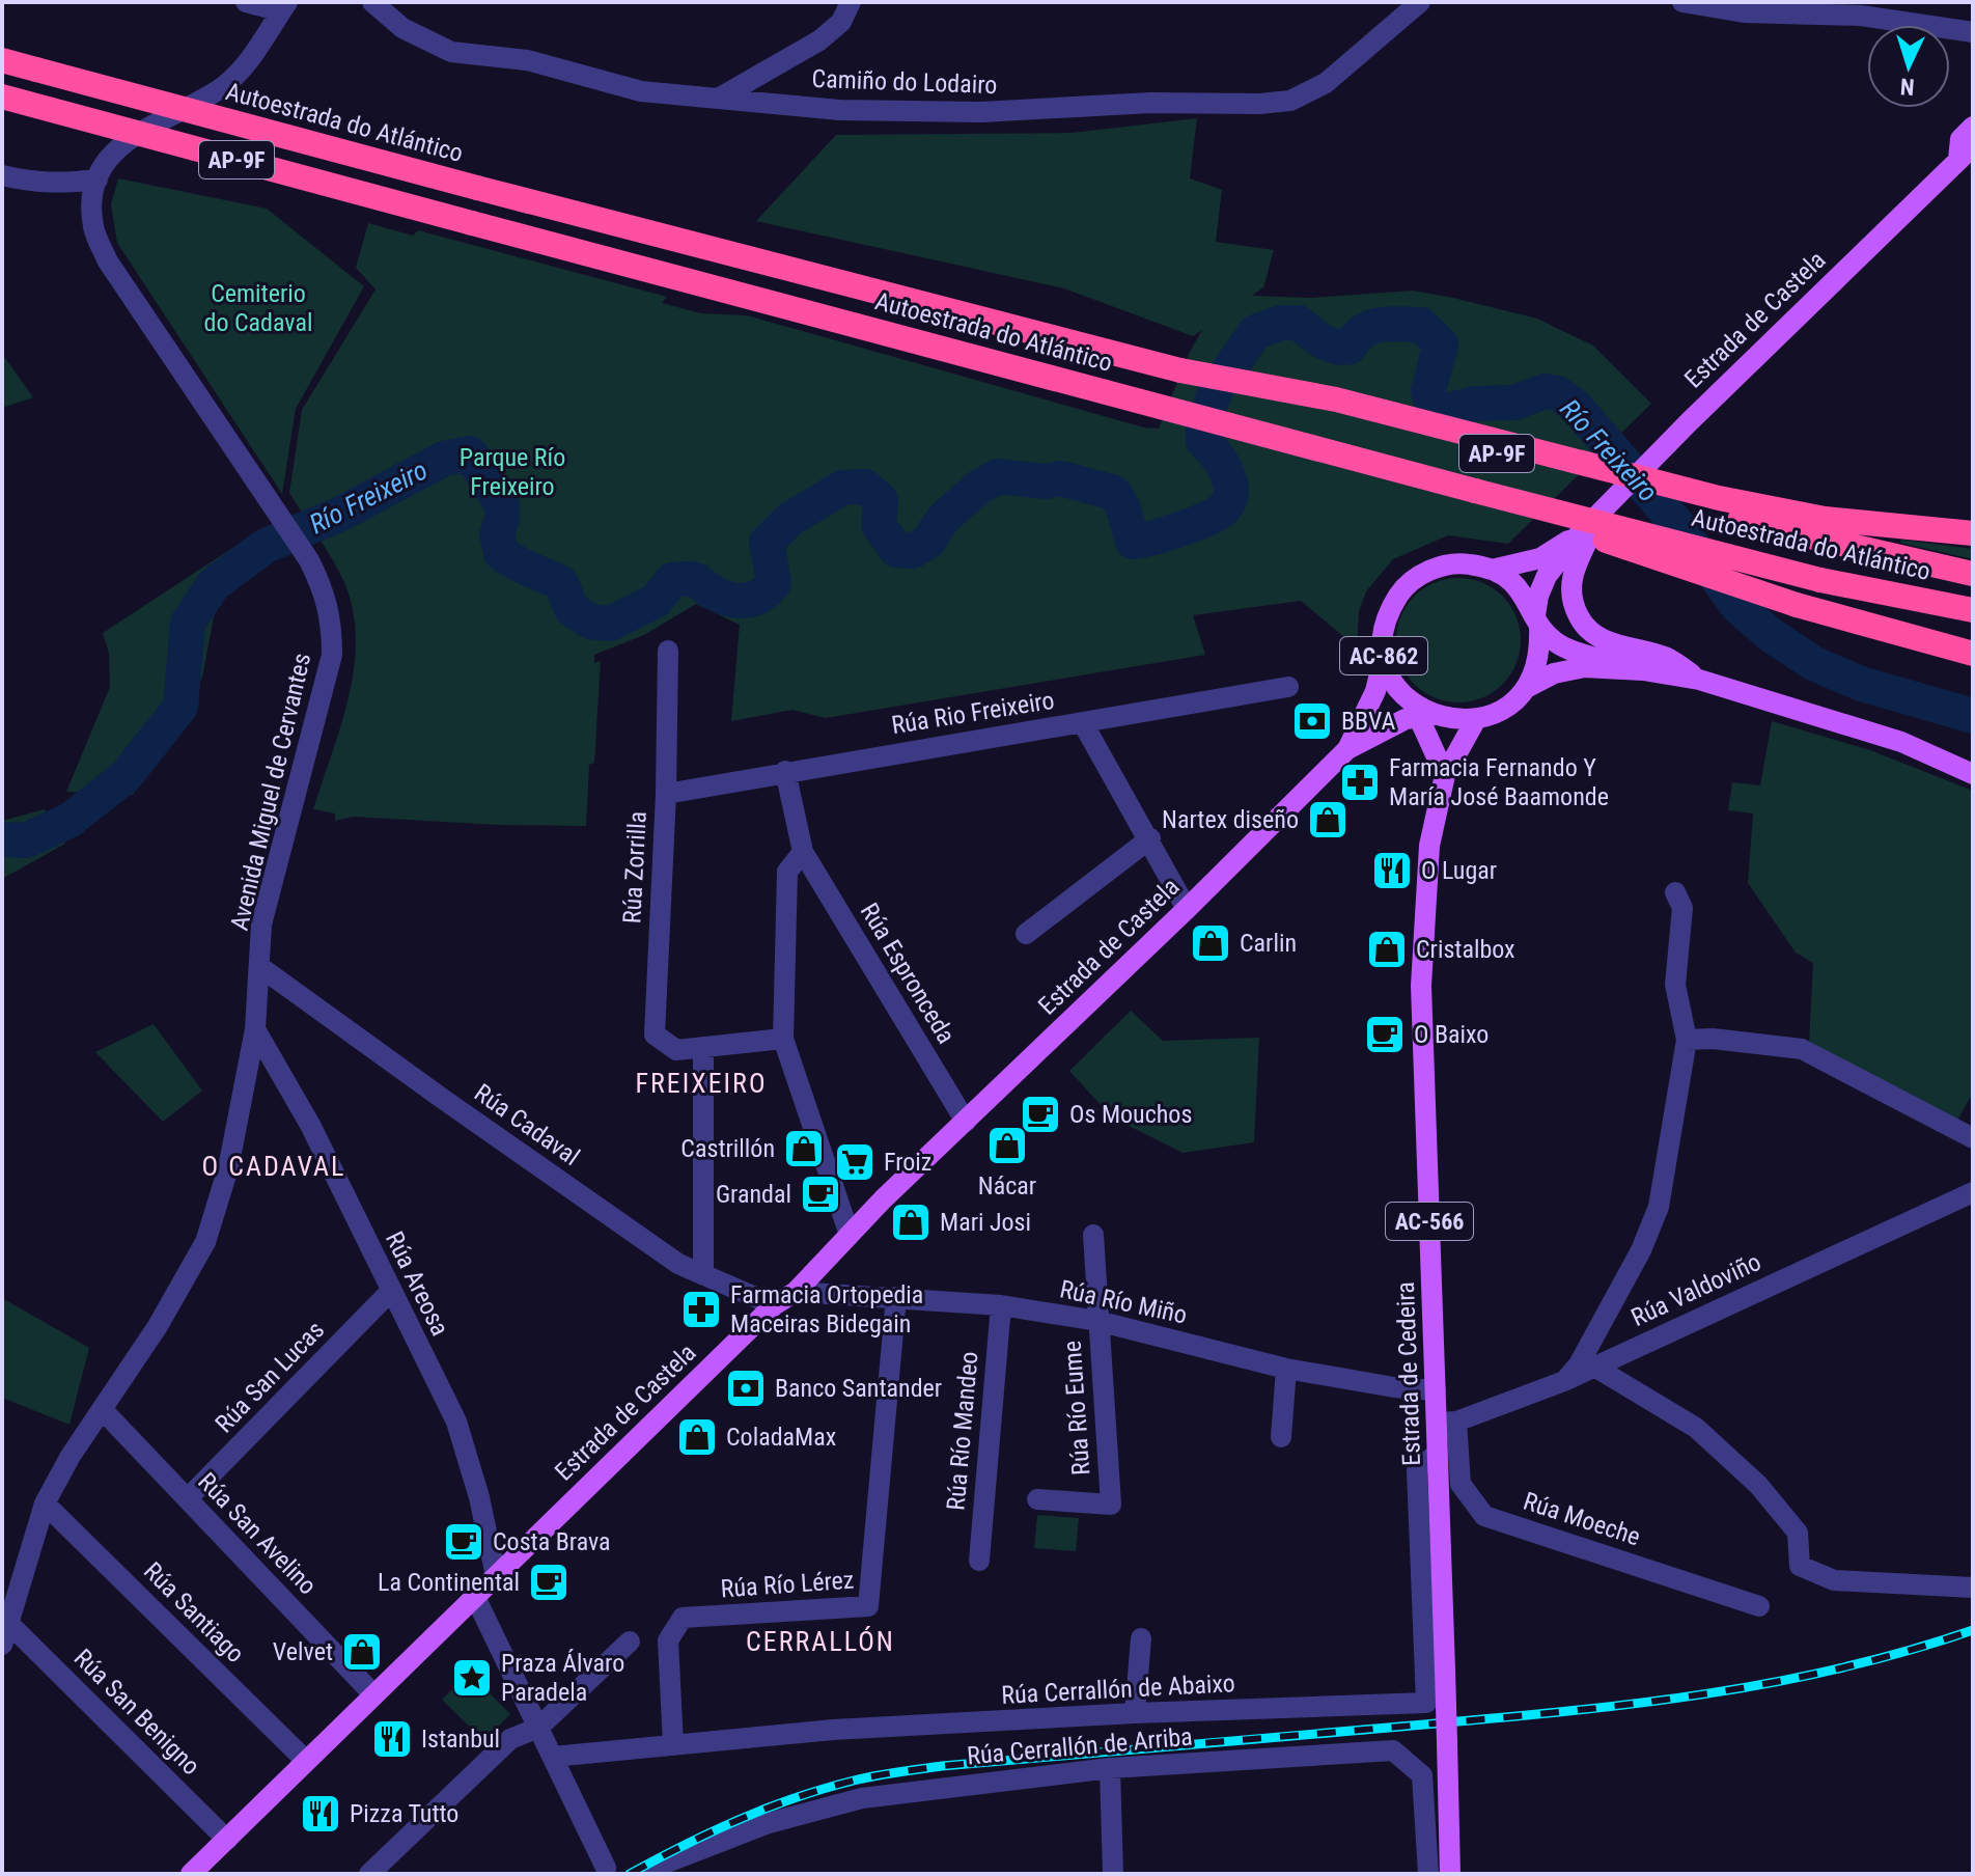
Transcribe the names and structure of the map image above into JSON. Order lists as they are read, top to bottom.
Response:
{
  "streets": {
    "highway": ["Autoestrada do Atlántico", "AP-9F"],
    "main road": [
      "Estrada de Castela",
      "AC-862",
      "AC-566",
      "Estrada de Cedeira"
    ],
    "street": [
      "Camiño do Lodairo",
      "Rúa Rio Freixeiro",
      "Avenida Miguel de Cervantes",
      "Rúa Zorrilla",
      "Rúa Espronceda",
      "Rúa Cadaval",
      "Rúa Areosa",
      "Rúa Valdoviño",
      "Rúa Río Miño",
      "Rúa San Lucas",
      "Rúa Río Eume",
      "Rúa Río Mandeo",
      "Rúa Moeche",
      "Rúa San Avelino",
      "Rúa Río Lérez",
      "Rúa Santiago",
      "Rúa Cerrallón de Abaixo",
      "Rúa San Benigno",
      "Rúa Cerrallón de Arriba"
    ]
  },
  "crossings": [
    ["Estrada de Castela", "AC-862"],
    ["Estrada de Castela", "Rúa Espronceda"],
    ["Estrada de Castela", "Rúa Cadaval"],
    ["Estrada de Castela", "Rúa Areosa"],
    ["Estrada de Castela", "Rúa Río Miño"],
    ["Estrada de Castela", "Rúa San Avelino"],
    ["Estrada de Castela", "Rúa Santiago"],
    ["Estrada de Castela", "Rúa San Benigno"],
    ["AC-862", "AC-566"],
    ["Rúa Rio Freixeiro", "Rúa Zorrilla"],
    ["Rúa Rio Freixeiro", "Rúa Espronceda"],
    ["Avenida Miguel de Cervantes", "Rúa Cadaval"],
    ["Avenida Miguel de Cervantes", "Rúa Areosa"],
    ["Avenida Miguel de Cervantes", "Rúa San Avelino"],
    ["Avenida Miguel de Cervantes", "Rúa Santiago"],
    ["Avenida Miguel de Cervantes", "Rúa San Benigno"],
    ["AC-566", "Estrada de Cedeira"],
    ["Rúa Areosa", "Rúa San Lucas"],
    ["Rúa Valdoviño", "Estrada de Cedeira"],
    ["Rúa Valdoviño", "Rúa Moeche"],
    ["Rúa Río Miño", "Estrada de Cedeira"],
    ["Rúa Río Miño", "Rúa Río Eume"],
    ["Rúa Río Miño", "Rúa Río Mandeo"],
    ["Rúa Río Miño", "Rúa Río Lérez"],
    ["Estrada de Cedeira", "Rúa Moeche"],
    ["Estrada de Cedeira", "Rúa Cerrallón de Abaixo"],
    ["Rúa San Lucas", "Rúa San Avelino"],
    ["Rúa Río Lérez", "Rúa Cerrallón de Abaixo"]
  ],
  "districts": ["FREIXEIRO", "O CADAVAL", "CERRALLÓN"],
  "water": ["Río Freixeiro"],
  "parks": ["Cemiterio do Cadaval", "Parque Río Freixeiro"],
  "places": {
    "bank": ["BBVA", "Banco Santander"],
    "pharmacy": ["Farmacia Fernando Y María José Baamonde", "Farmacia Ortopedia Maceiras Bidegain"],
    "shop": [
      "Nartex diseño",
      "Carlin",
      "Cristalbox",
      "Nácar",
      "Castrillón",
      "Mari Josi",
      "ColadaMax",
      "Velvet"
    ],
    "restaurant": ["O Lugar", "Istanbul", "Pizza Tutto"],
    "cafe": [
      "O Baixo",
      "Os Mouchos",
      "Grandal",
      "Costa Brava",
      "La Continental"
    ],
    "supermarket": ["Froiz"],
    "place": ["Praza Álvaro Paradela"]
  },
  "north": "bottom"
}
